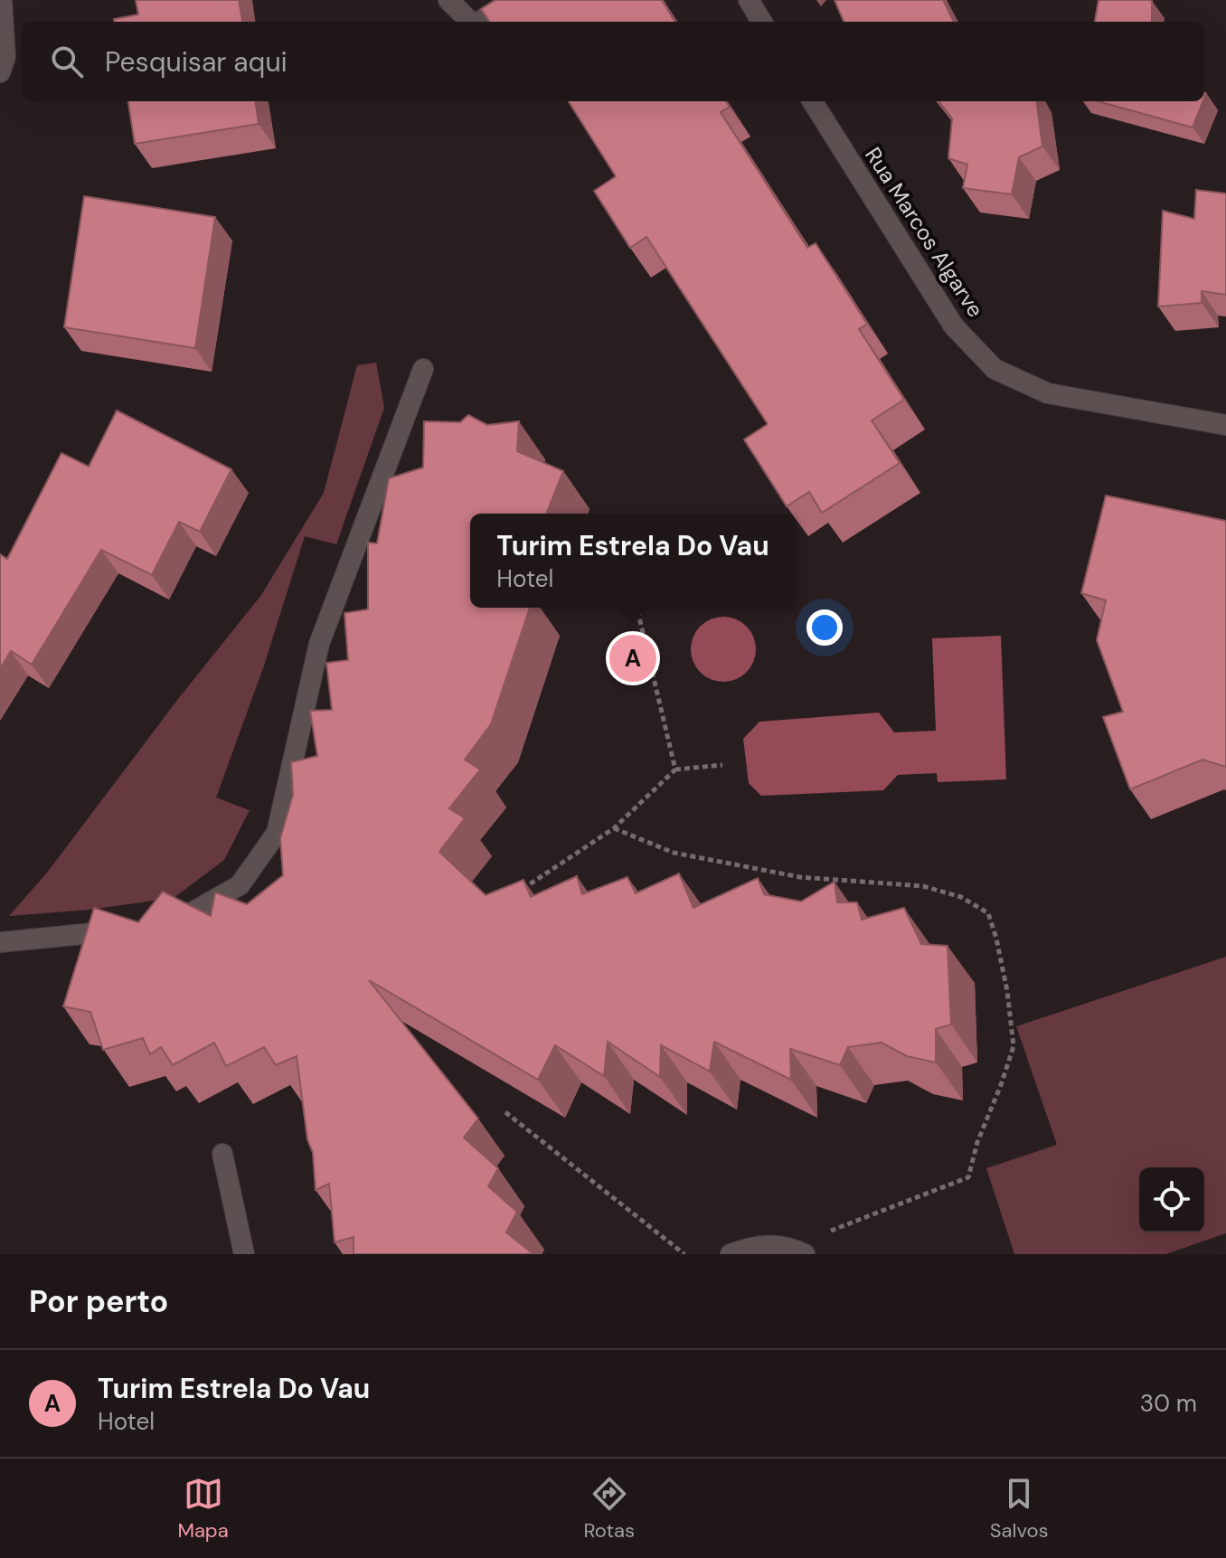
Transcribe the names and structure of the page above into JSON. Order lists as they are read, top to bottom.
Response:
{
  "streets": {
    "street": ["Rua Marcos Algarve"]
  },
  "page": {
    "search": "Pesquisar aqui",
    "popup": ["Turim Estrela Do Vau", "Hotel"],
    "pins": "A",
    "heading": "Por perto",
    "list": [
      {
        "mark": "A",
        "name": "Turim Estrela Do Vau",
        "note": "Hotel",
        "value": "30 m"
      }
    ],
    "nav": ["Mapa", "Rotas", "Salvos"]
  }
}
